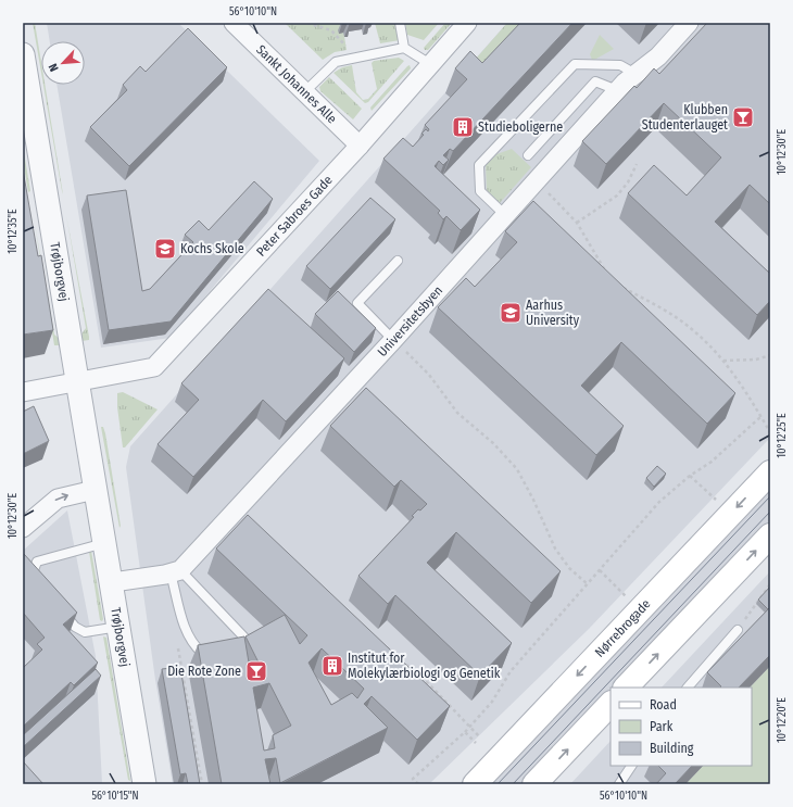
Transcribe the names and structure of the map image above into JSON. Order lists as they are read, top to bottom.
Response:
{
  "streets": {
    "main road": ["Nørrebrogade"],
    "street": [
      "Sankt Johannes Alle",
      "Peter Sabroes Gade",
      "Trøjborgvej",
      "Universitetsbyen"
    ]
  },
  "crossings": [
    ["Sankt Johannes Alle", "Peter Sabroes Gade"],
    ["Peter Sabroes Gade", "Trøjborgvej"]
  ],
  "places": {
    "bar": ["Klubben Studenterlauget", "Die Rote Zone"],
    "building": ["Studieboligerne", "Institut for Molekylærbiologi og Genetik"],
    "school or university": ["Kochs Skole", "Aarhus University"]
  },
  "legend": ["Road", "Park", "Building"],
  "north": "bottom left",
  "coordinates": [
    "56°10'10\"N",
    "10°12'30\"E",
    "10°12'35\"E",
    "10°12'25\"E",
    "10°12'20\"E",
    "56°10'15\"N"
  ]
}
